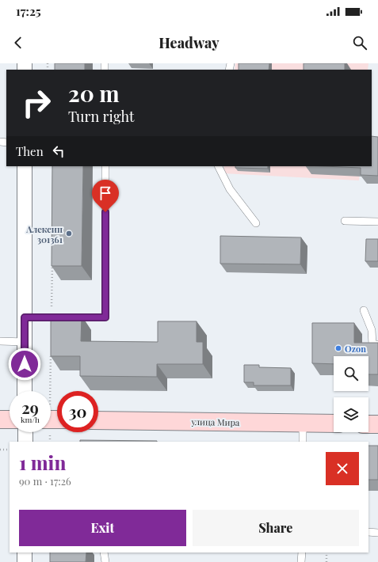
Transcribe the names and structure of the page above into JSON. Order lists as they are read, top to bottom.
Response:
{
  "streets": {
    "street": ["улица Мира"]
  },
  "places": ["Алексин 301361", "Ozon"],
  "page": {
    "status": "17:25",
    "header": "Headway",
    "turn": ["20 m", "Turn right"],
    "then": "Then",
    "speed": "29 km/h",
    "limit": "30",
    "heading": ["1 min", "90 m · 17:26"],
    "buttons": ["Exit", "Share"]
  }
}
